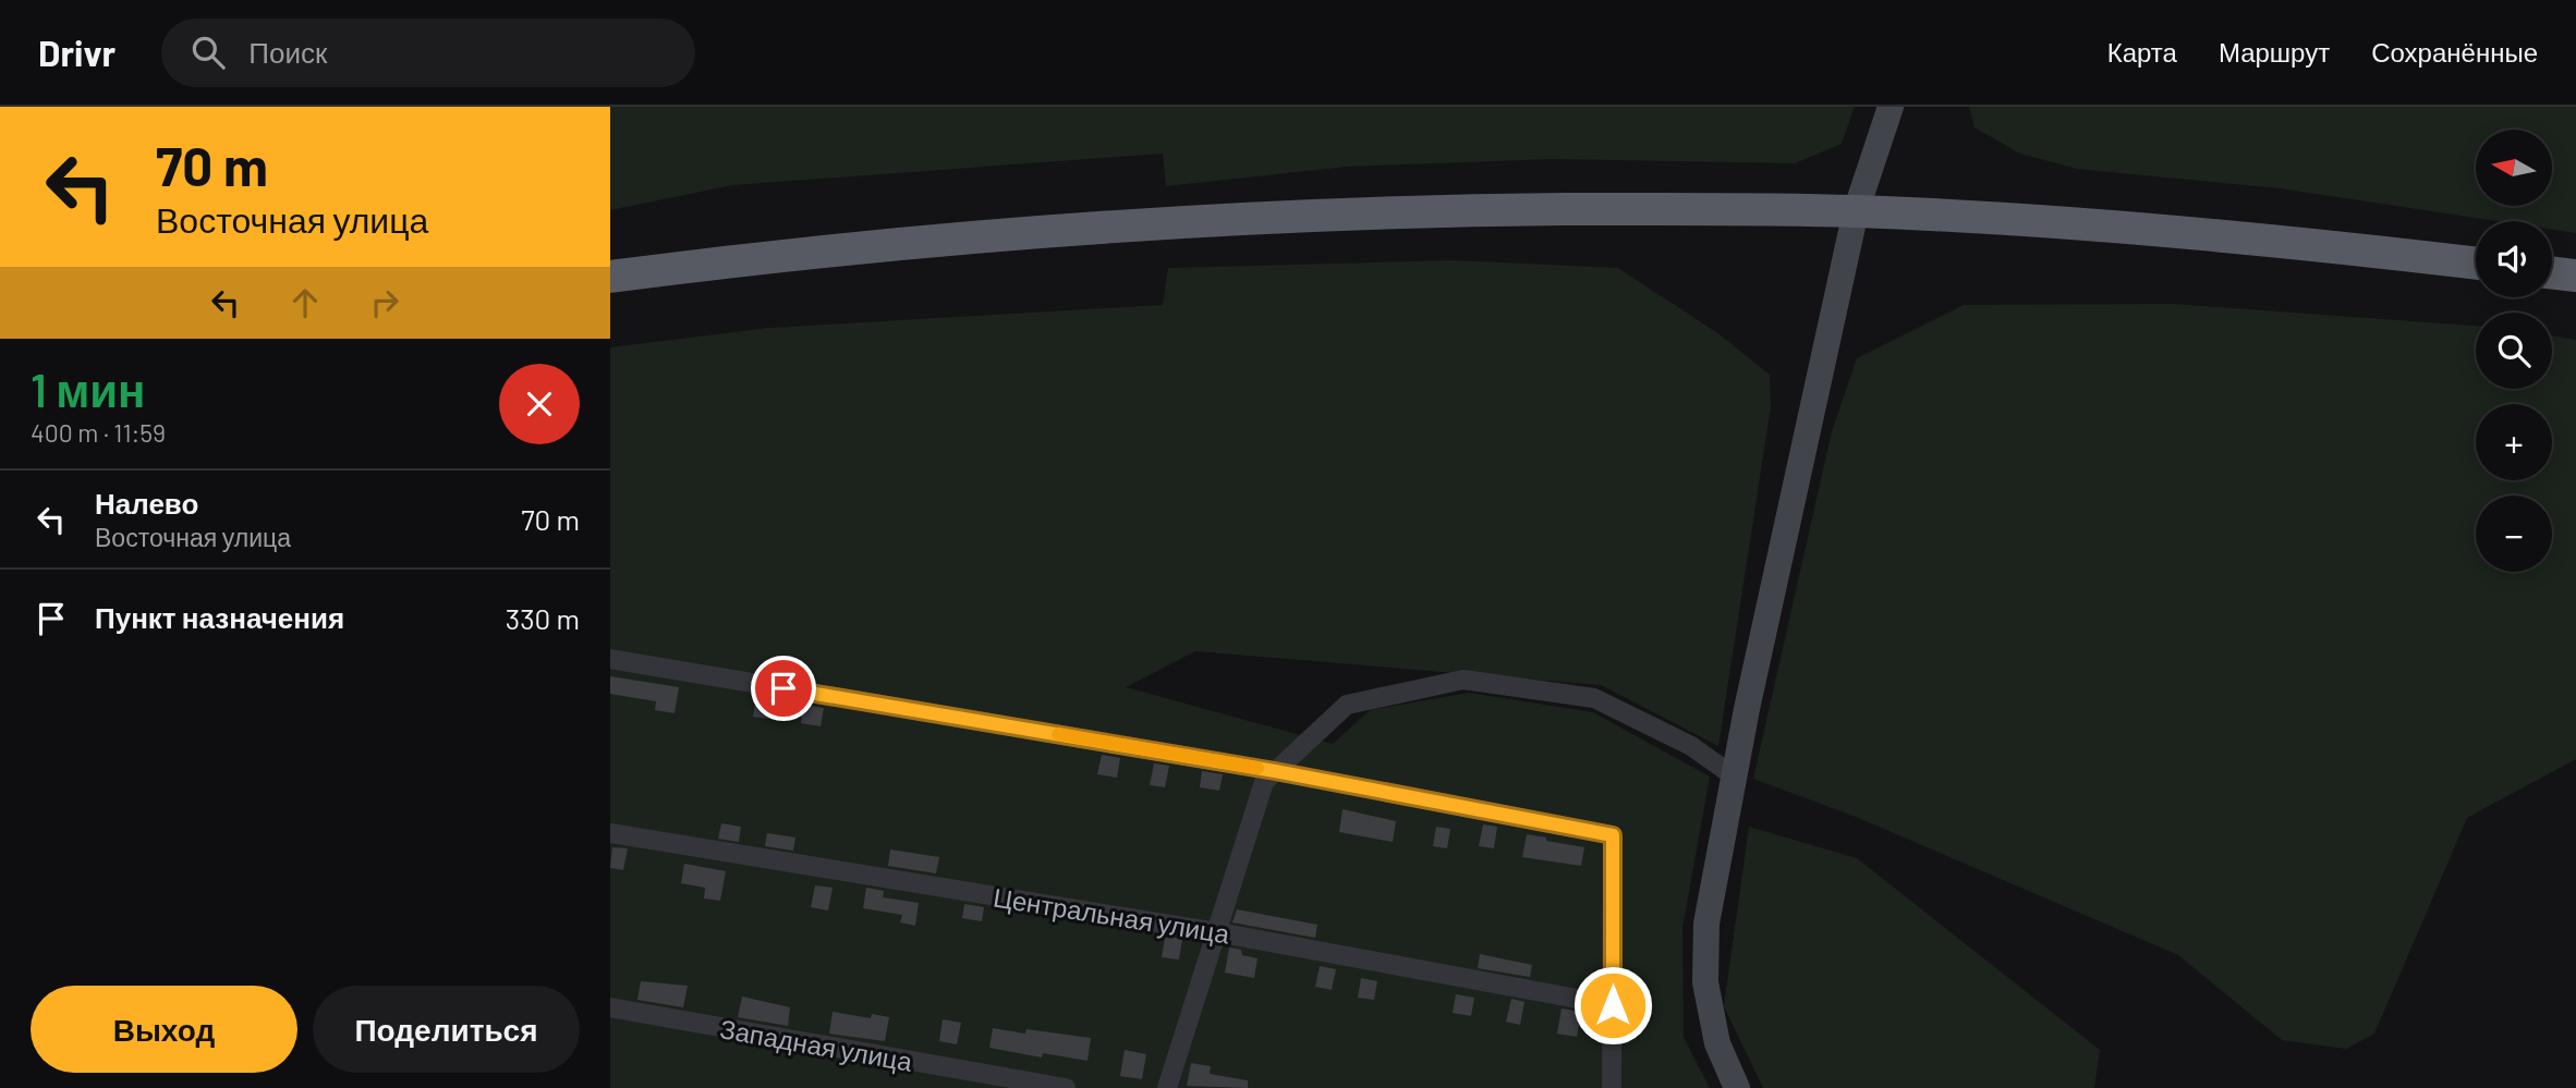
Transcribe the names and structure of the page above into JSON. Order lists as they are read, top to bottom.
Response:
{
  "streets": {
    "street": ["Центральная улица", "Западная улица"]
  },
  "north": "left",
  "page": {
    "header": "Drivr",
    "search": "Поиск",
    "nav": ["Карта", "Маршрут", "Сохранённые"],
    "turn": ["70 m", "Восточная улица"],
    "map_buttons": ["+", "−"],
    "heading": ["1 мин", "400 m · 11:59"],
    "list": [
      {
        "name": "Налево",
        "note": "Восточная улица",
        "value": "70 m"
      },
      {
        "name": "Пункт назначения",
        "value": "330 m"
      }
    ],
    "buttons": ["Выход", "Поделиться"]
  }
}
